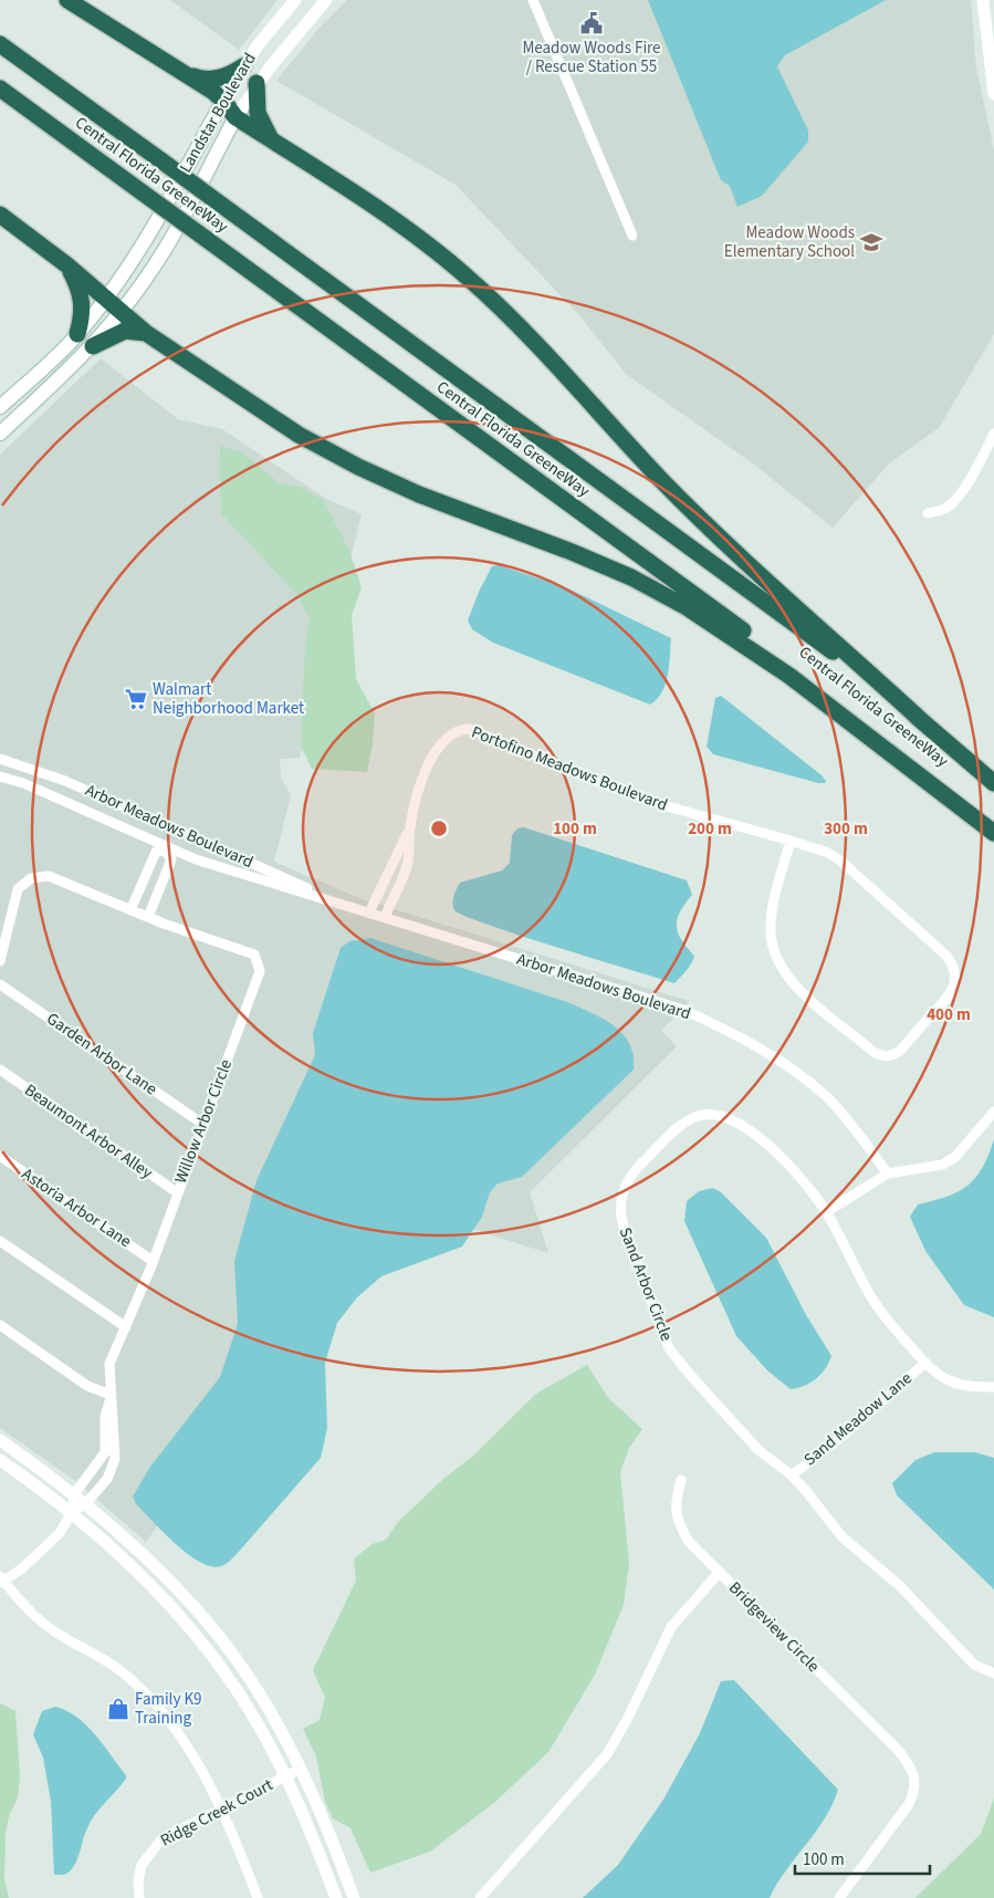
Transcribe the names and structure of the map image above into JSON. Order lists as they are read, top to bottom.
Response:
{
  "streets": {
    "highway": ["Central Florida GreeneWay"],
    "main road": ["Landstar Boulevard"],
    "street": [
      "Portofino Meadows Boulevard",
      "Arbor Meadows Boulevard",
      "Garden Arbor Lane",
      "Willow Arbor Circle",
      "Beaumont Arbor Alley",
      "Astoria Arbor Lane",
      "Sand Arbor Circle",
      "Sand Meadow Lane",
      "Bridgeview Circle",
      "Ridge Creek Court"
    ]
  },
  "crossings": [
    ["Portofino Meadows Boulevard", "Arbor Meadows Boulevard"],
    ["Garden Arbor Lane", "Willow Arbor Circle"],
    ["Willow Arbor Circle", "Beaumont Arbor Alley"],
    ["Willow Arbor Circle", "Astoria Arbor Lane"],
    ["Sand Arbor Circle", "Sand Meadow Lane"]
  ],
  "places": {
    "public building": ["Meadow Woods Fire / Rescue Station 55"],
    "school or university": ["Meadow Woods Elementary School"],
    "supermarket": ["Walmart Neighborhood Market"],
    "shop": ["Family K9 Training"]
  },
  "scale_bar": "100 m",
  "rings": [
    "100 m",
    "200 m",
    "300 m",
    "400 m"
  ]
}
